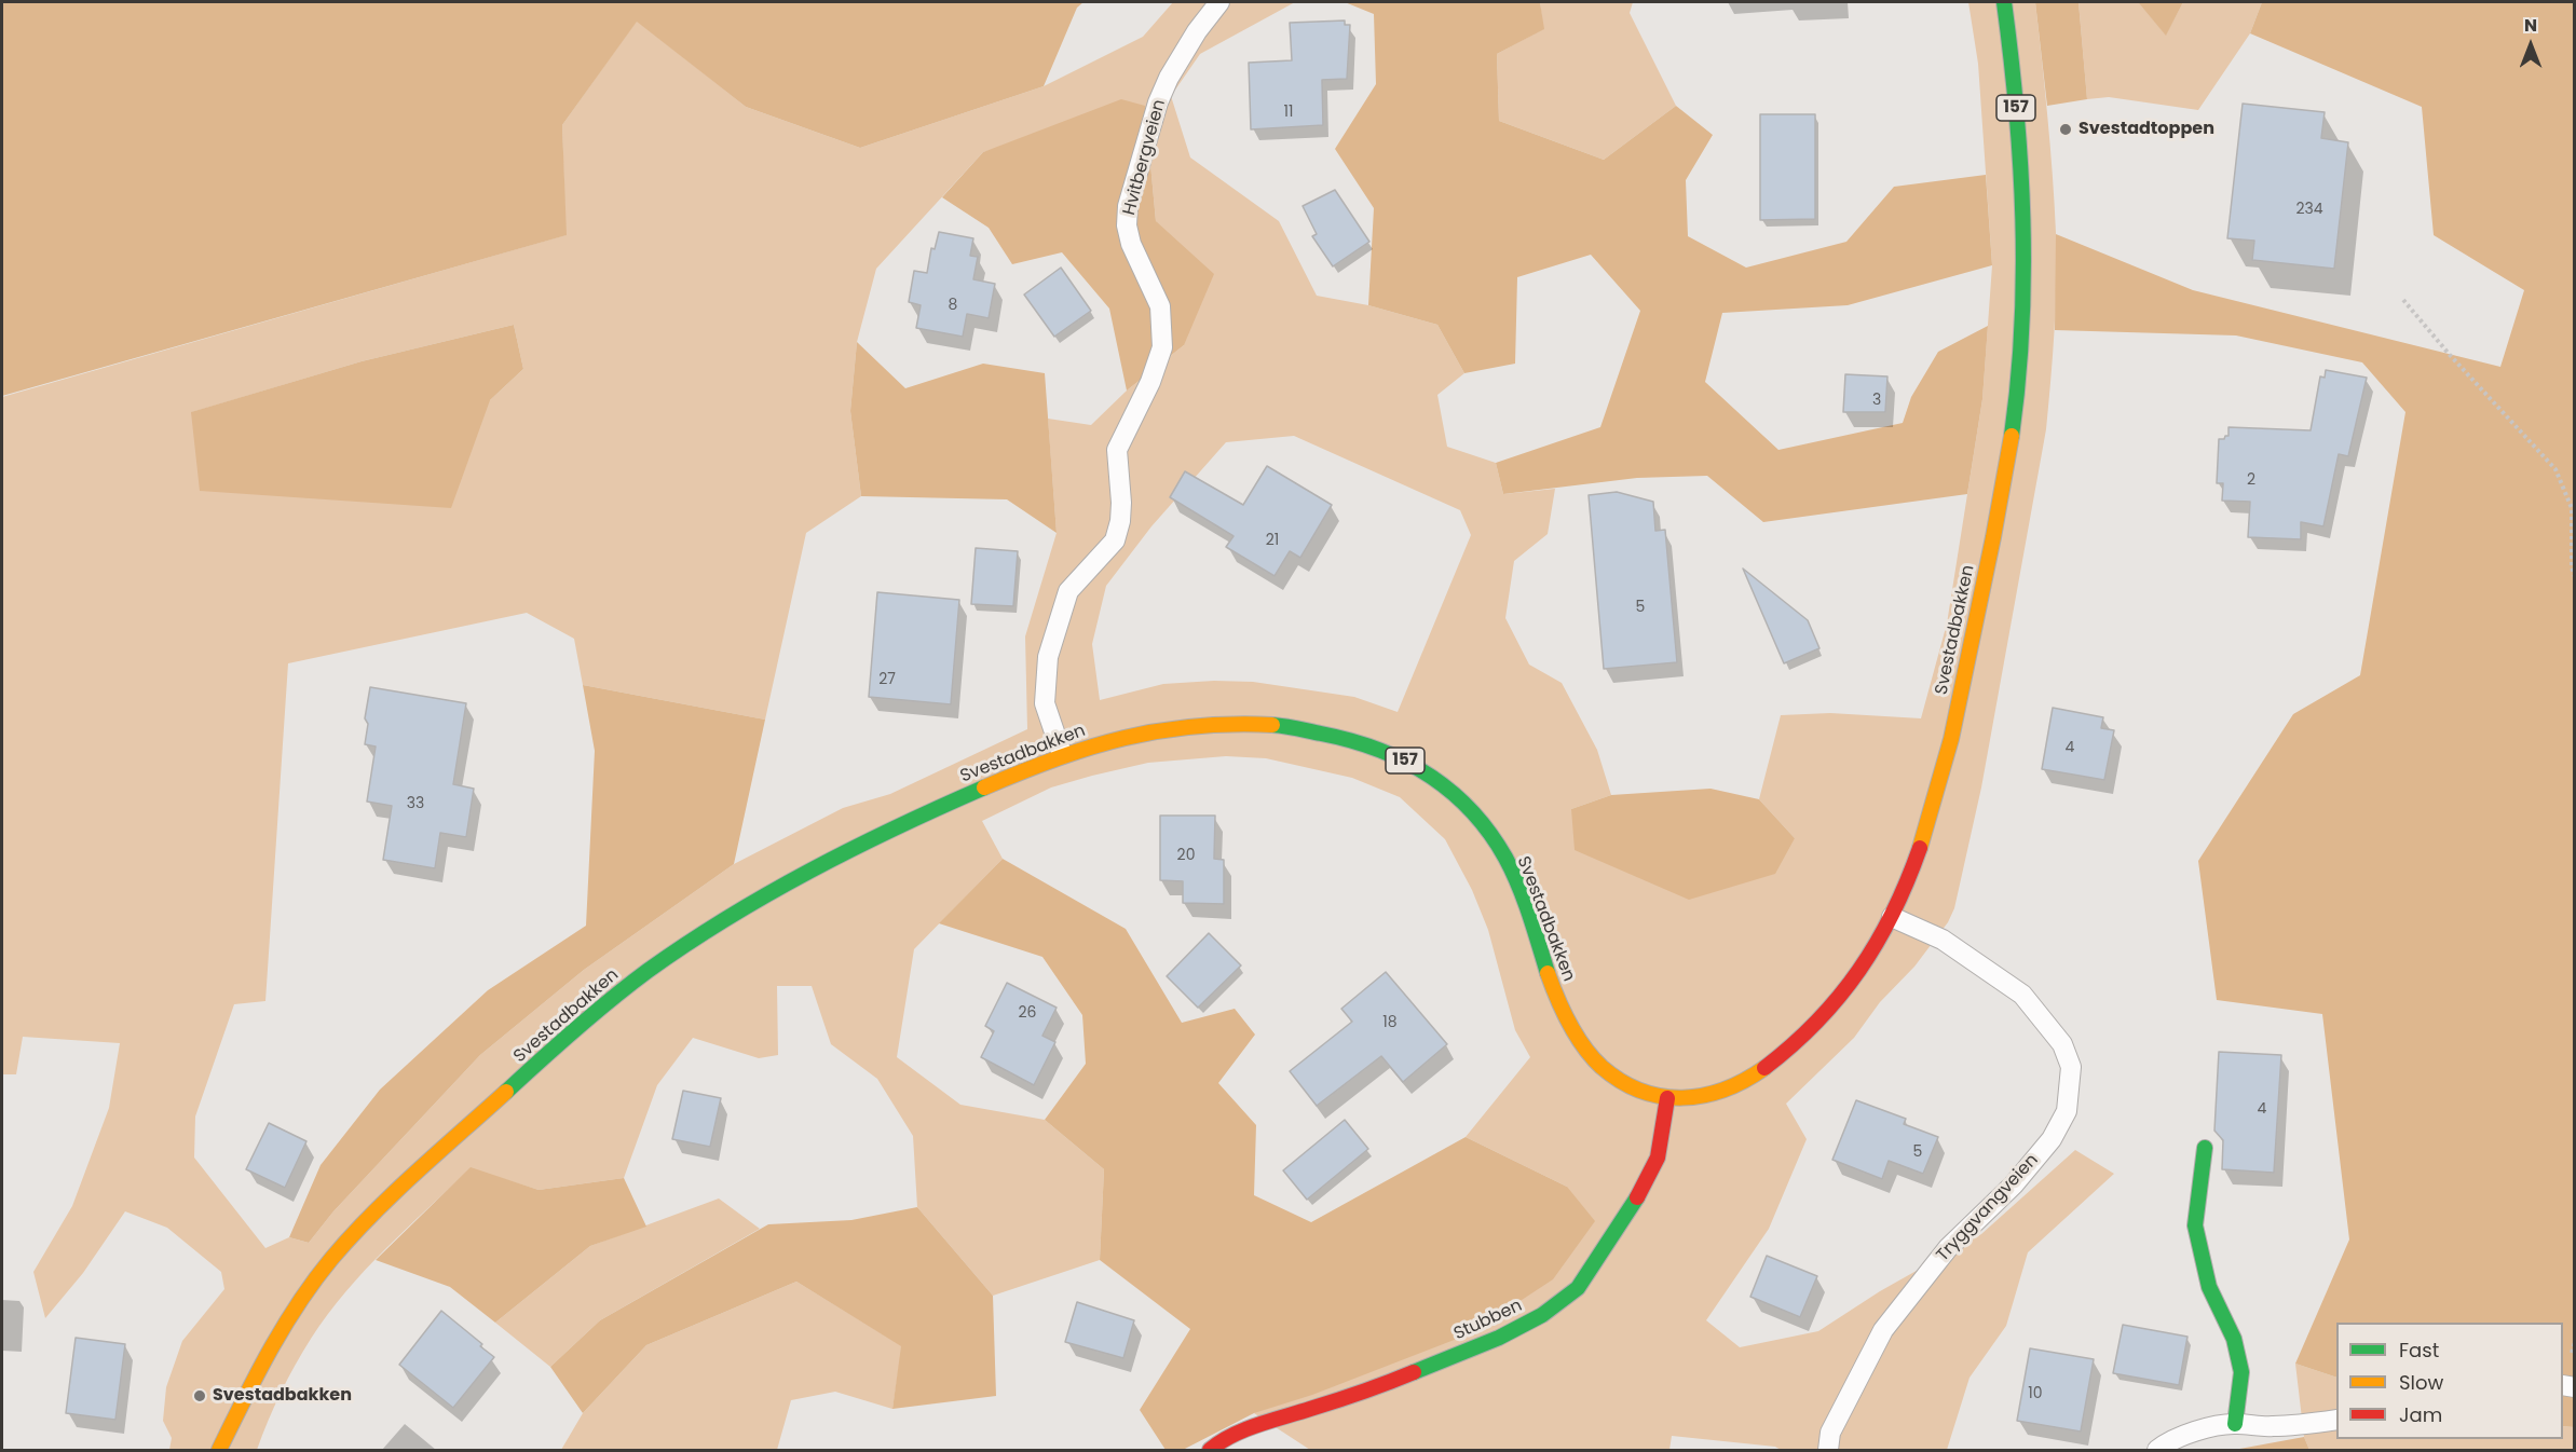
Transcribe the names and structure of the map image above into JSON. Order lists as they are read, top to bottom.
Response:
{
  "streets": {
    "main road": ["157", "Svestadbakken", "Stubben"],
    "lane": ["Hvitbergveien", "Tryggvangveien"]
  },
  "crossings": [
    ["Hvitbergveien", "Svestadbakken"],
    ["Svestadbakken", "Tryggvangveien"],
    ["Svestadbakken", "Stubben"]
  ],
  "places": ["Svestadtoppen", "Svestadbakken"],
  "house_numbers": [
    "11",
    "234",
    "8",
    "3",
    "2",
    "21",
    "5",
    "27",
    "4",
    "33",
    "20",
    "26",
    "18",
    "4",
    "5",
    "10"
  ],
  "legend": ["Fast", "Slow", "Jam"],
  "north": "top"
}
